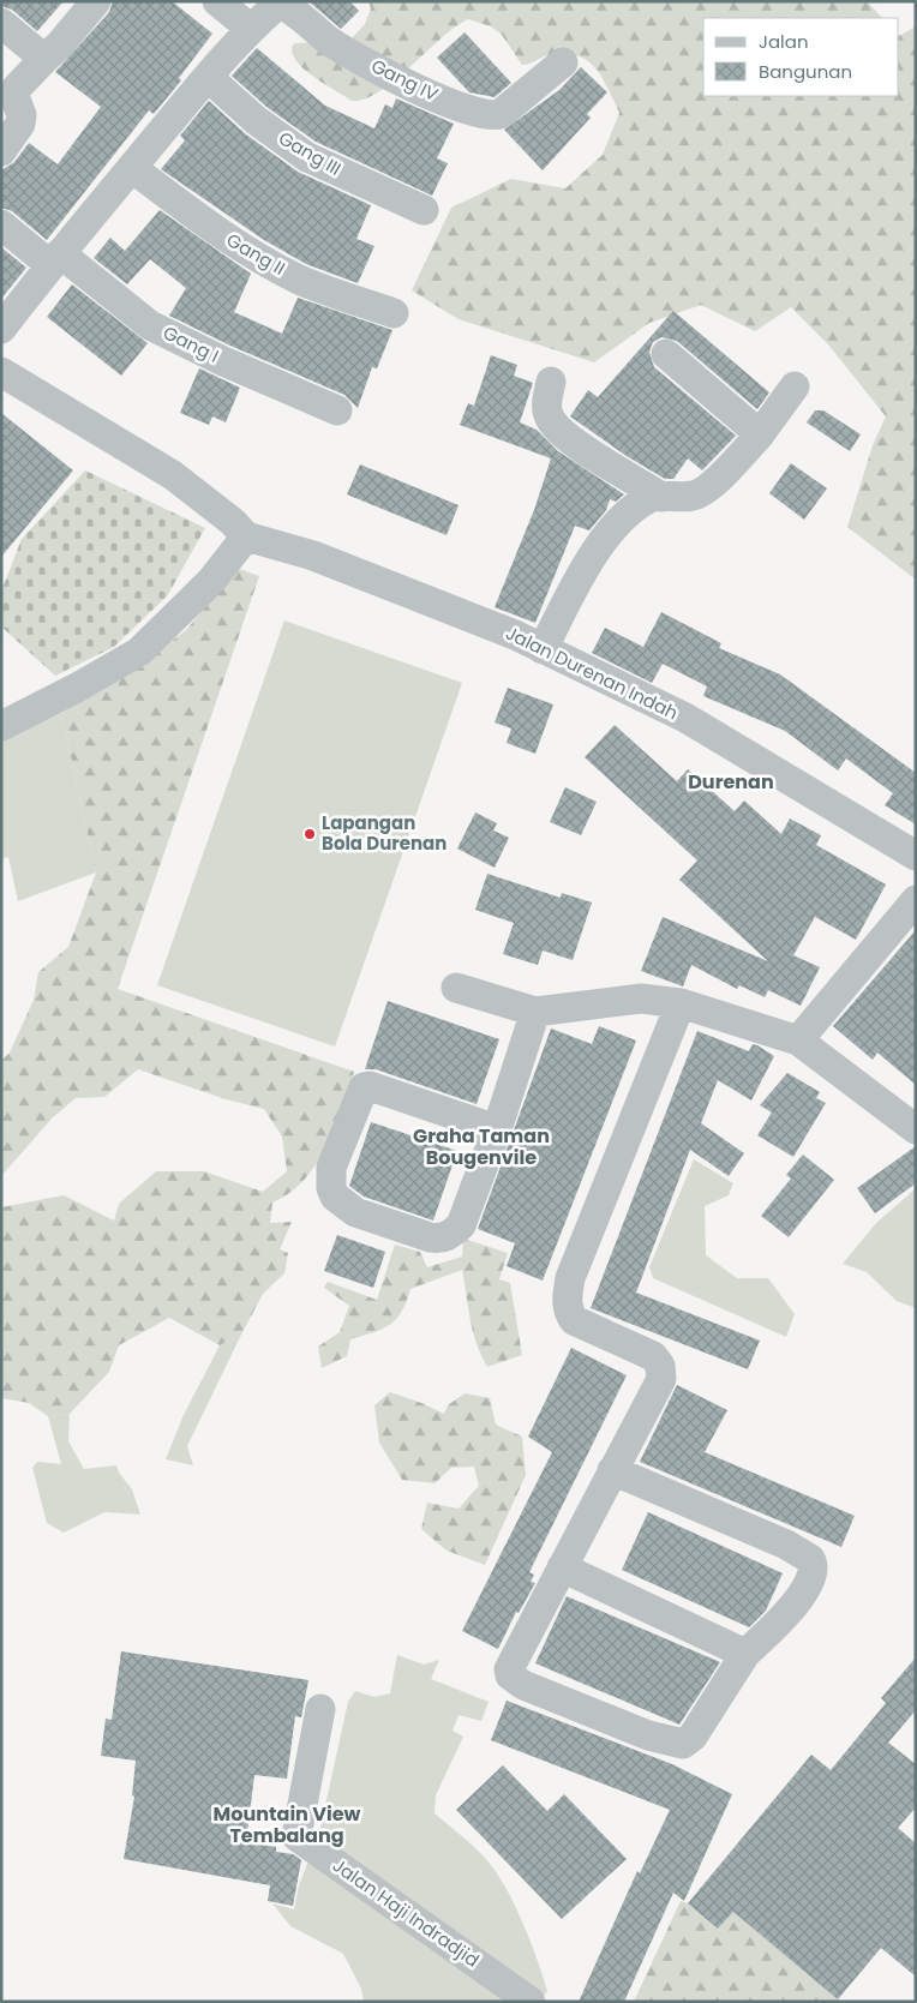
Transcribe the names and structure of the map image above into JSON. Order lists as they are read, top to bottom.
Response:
{
  "streets": {
    "street": [
      "Gang IV",
      "Gang III",
      "Gang II",
      "Gang I",
      "Jalan Durenan Indah",
      "Jalan Haji Indradjid"
    ]
  },
  "districts": ["Durenan", "Graha Taman Bougenvile", "Mountain View Tembalang"],
  "places": ["Lapangan Bola Durenan"],
  "legend": ["Jalan", "Bangunan"]
}
